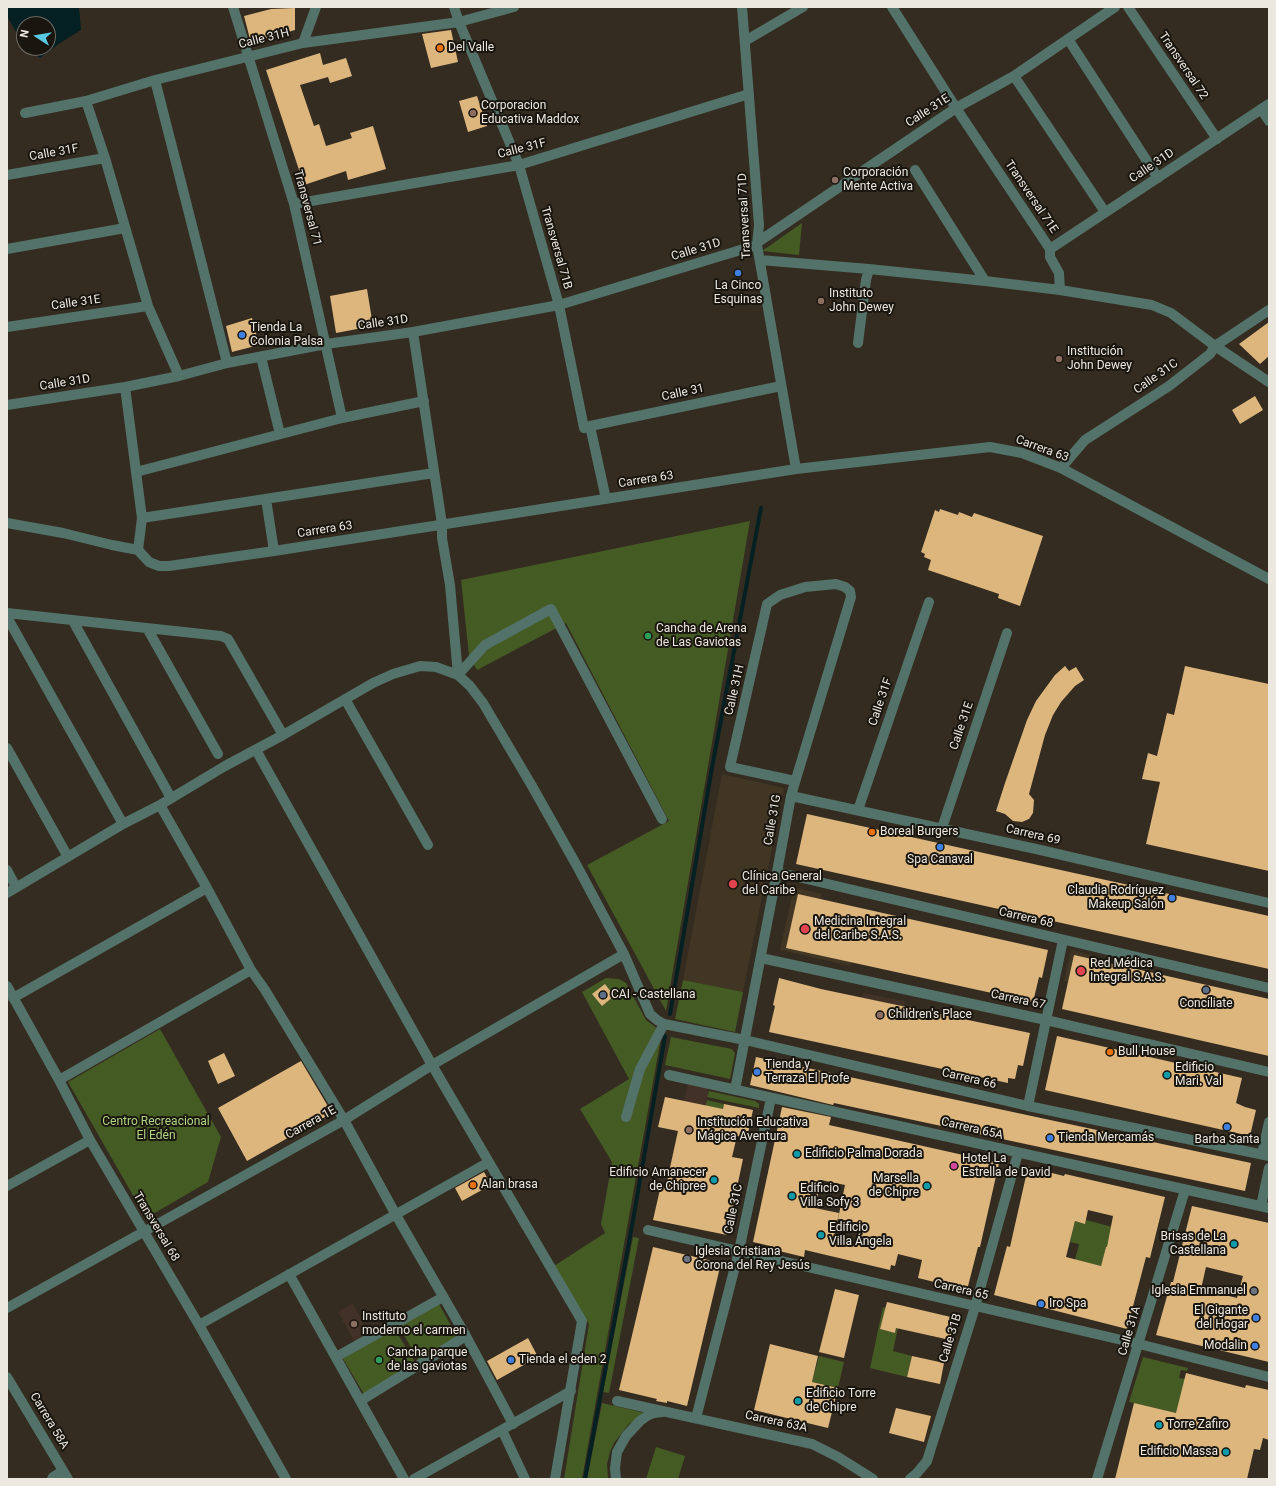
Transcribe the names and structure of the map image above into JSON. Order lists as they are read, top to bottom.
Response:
{
  "streets": {
    "street": [
      "Calle 31H",
      "Transversal 72",
      "Calle 31E",
      "Calle 31F",
      "Calle 31D",
      "Transversal 71E",
      "Transversal 71",
      "Transversal 71D",
      "Transversal 71B",
      "Calle 31C",
      "Calle 31",
      "Carrera 63",
      "Calle 31G",
      "Carrera 69",
      "Carrera 68",
      "Carrera 67",
      "Carrera 66",
      "Carrera 1E",
      "Carrera 65A",
      "Transversal 68",
      "Carrera 65",
      "Calle 31A",
      "Calle 31B",
      "Carrera 58A",
      "Carrera 63A"
    ]
  },
  "crossings": [
    ["Calle 31H", "Transversal 71"],
    ["Calle 31H", "Transversal 71B"],
    ["Calle 31H", "Calle 31G"],
    ["Transversal 72", "Calle 31D"],
    ["Calle 31E", "Calle 31D"],
    ["Calle 31E", "Transversal 71E"],
    ["Calle 31E", "Transversal 71D"],
    ["Calle 31E", "Carrera 69"],
    ["Calle 31F", "Transversal 71"],
    ["Calle 31F", "Transversal 71D"],
    ["Calle 31F", "Transversal 71B"],
    ["Calle 31F", "Carrera 69"],
    ["Calle 31D", "Transversal 71E"],
    ["Calle 31D", "Transversal 71"],
    ["Calle 31D", "Transversal 71D"],
    ["Calle 31D", "Transversal 71B"],
    ["Transversal 71D", "Calle 31"],
    ["Transversal 71D", "Carrera 63"],
    ["Transversal 71B", "Calle 31"],
    ["Transversal 71B", "Carrera 63"],
    ["Calle 31C", "Carrera 63"],
    ["Calle 31C", "Carrera 65A"],
    ["Calle 31C", "Carrera 65"],
    ["Calle 31C", "Carrera 63A"],
    ["Calle 31G", "Carrera 69"],
    ["Calle 31G", "Carrera 68"],
    ["Calle 31G", "Carrera 67"],
    ["Calle 31G", "Carrera 66"],
    ["Calle 31G", "Carrera 65A"],
    ["Carrera 1E", "Transversal 68"],
    ["Carrera 65A", "Calle 31A"],
    ["Carrera 65A", "Calle 31B"],
    ["Carrera 65", "Calle 31A"],
    ["Carrera 65", "Calle 31B"]
  ],
  "parks": ["Centro Recreacional El Edén"],
  "places": [
    "Del Valle",
    "Corporacion Educativa Maddox",
    "Corporación Mente Activa",
    "La Cinco Esquinas",
    "Instituto John Dewey",
    "Tienda La Colonia Palsa",
    "Institución John Dewey",
    "Cancha de Arena de Las Gaviotas",
    "Boreal Burgers",
    "Spa Canaval",
    "Clínica General del Caribe",
    "Claudia Rodríguez Makeup Salón",
    "Medicina Integral del Caribe S.A.S.",
    "Red Médica Integral S.A.S.",
    "Concíliate",
    "CAI - Castellana",
    "Children's Place",
    "Bull House",
    "Tienda y Terraza El Profe",
    "Edificio Mari. Val",
    "Barba Santa",
    "Institución Educativa Mágica Aventura",
    "Tienda Mercamás",
    "Edificio Palma Dorada",
    "Hotel La Estrella de David",
    "Edificio Amanecer de Chipree",
    "Alan brasa",
    "Marsella de Chipre",
    "Edificio Villa Sofy 3",
    "Edificio Villa Ángela",
    "Brisas de La Castellana",
    "Iglesia Cristiana Corona del Rey Jesús",
    "Iglesia Emmanuel",
    "Iro Spa",
    "El Gigante del Hogar",
    "Instituto moderno el carmen",
    "Modalin",
    "Cancha parque de las gaviotas",
    "Tienda el eden 2",
    "Edificio Torre de Chipre",
    "Torre Zafiro",
    "Edificio Massa"
  ],
  "north": "left"
}
